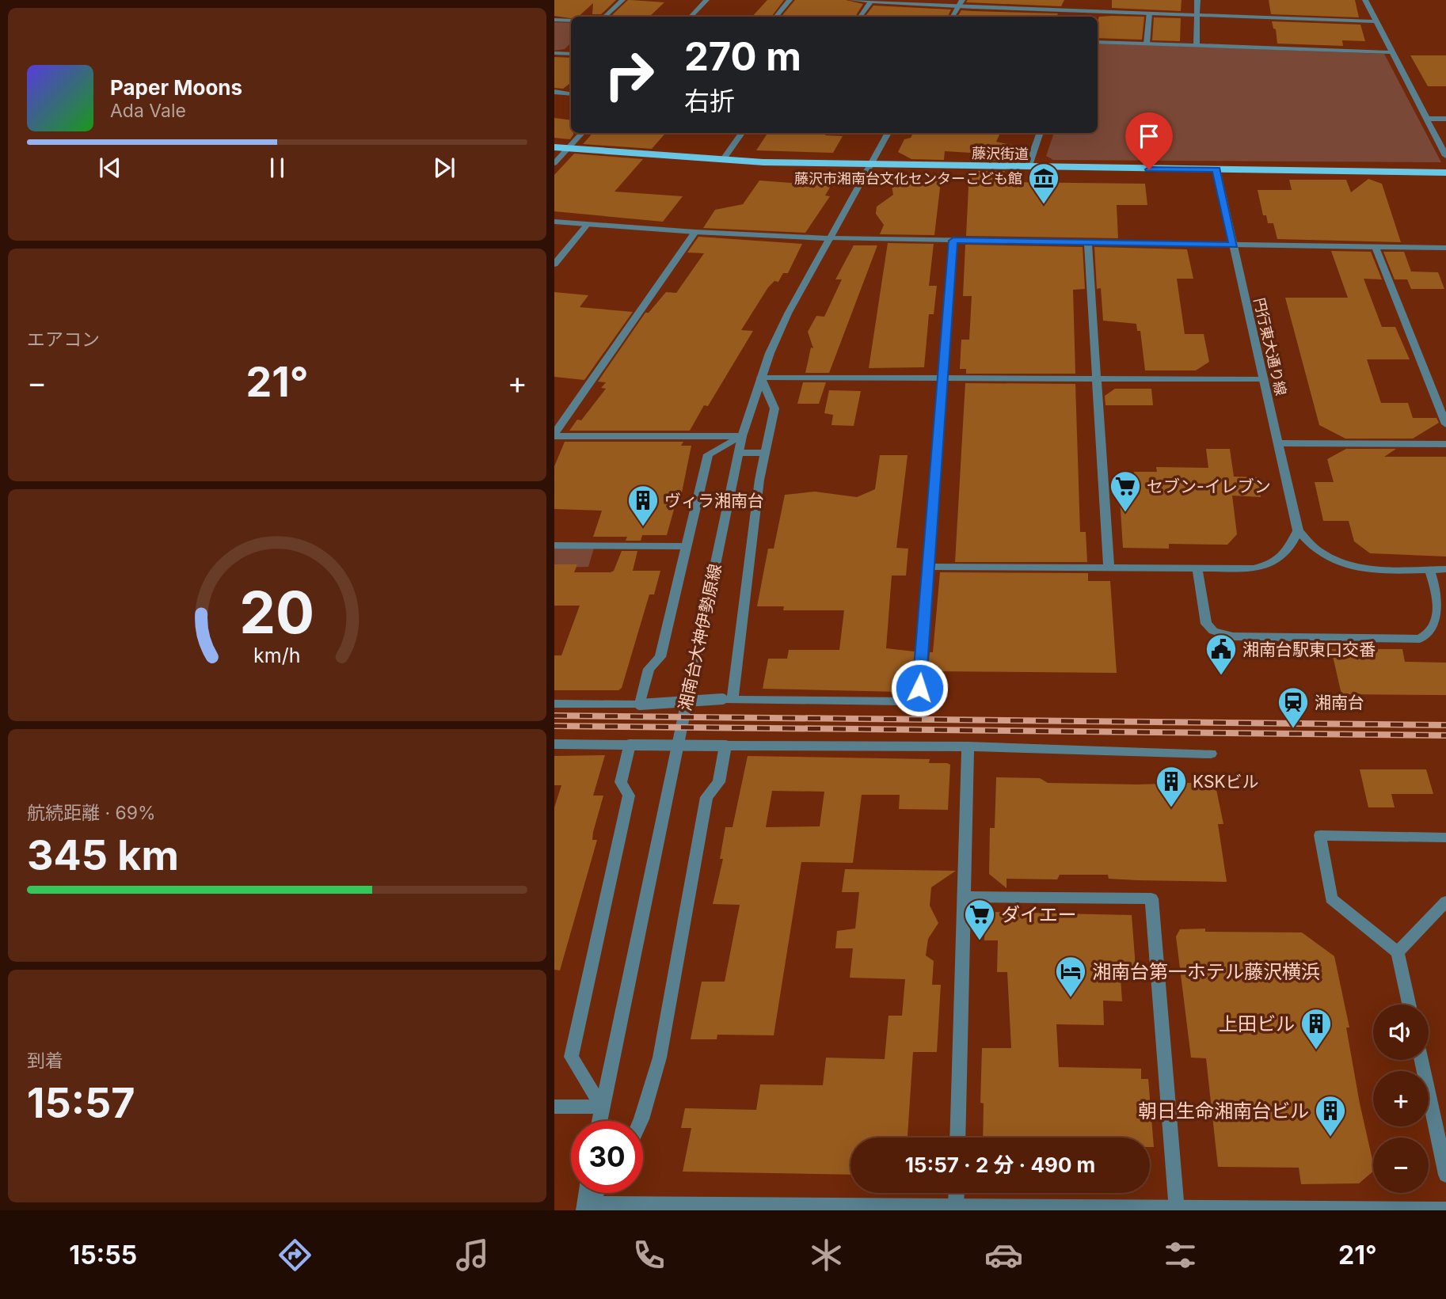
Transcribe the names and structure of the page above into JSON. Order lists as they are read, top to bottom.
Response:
{
  "streets": {
    "highway": ["藤沢街道"],
    "street": ["円行東大通り線", "湘南台大神伊勢原線"]
  },
  "crossings": [
    ["藤沢街道", "円行東大通り線"],
    ["藤沢街道", "湘南台大神伊勢原線"]
  ],
  "places": {
    "museum": ["藤沢市湘南台文化センターこども館"],
    "supermarket": ["セブン-イレブン", "ダイエー"],
    "building": [
      "ヴィラ湘南台",
      "KSKビル",
      "上田ビル",
      "朝日生命湘南台ビル"
    ],
    "public building": ["湘南台駅東口交番"],
    "station": ["湘南台"],
    "hotel": ["湘南台第一ホテル藤沢横浜"]
  },
  "page": {
    "turn": ["270 m", "右折"],
    "song": ["Paper Moons", "Ada Vale"],
    "tile": [
      "エアコン",
      ["航続距離 · 69%", "345 km"],
      ["到着", "15:57"]
    ],
    "heat": ["−", "21°", "+"],
    "map_buttons": ["+", "−"],
    "limit": "30",
    "trip": "15:57 · 2 分 · 490 m",
    "tabs": ["15:55", "21°"],
    "gauge": ["20", "km/h"]
  }
}
